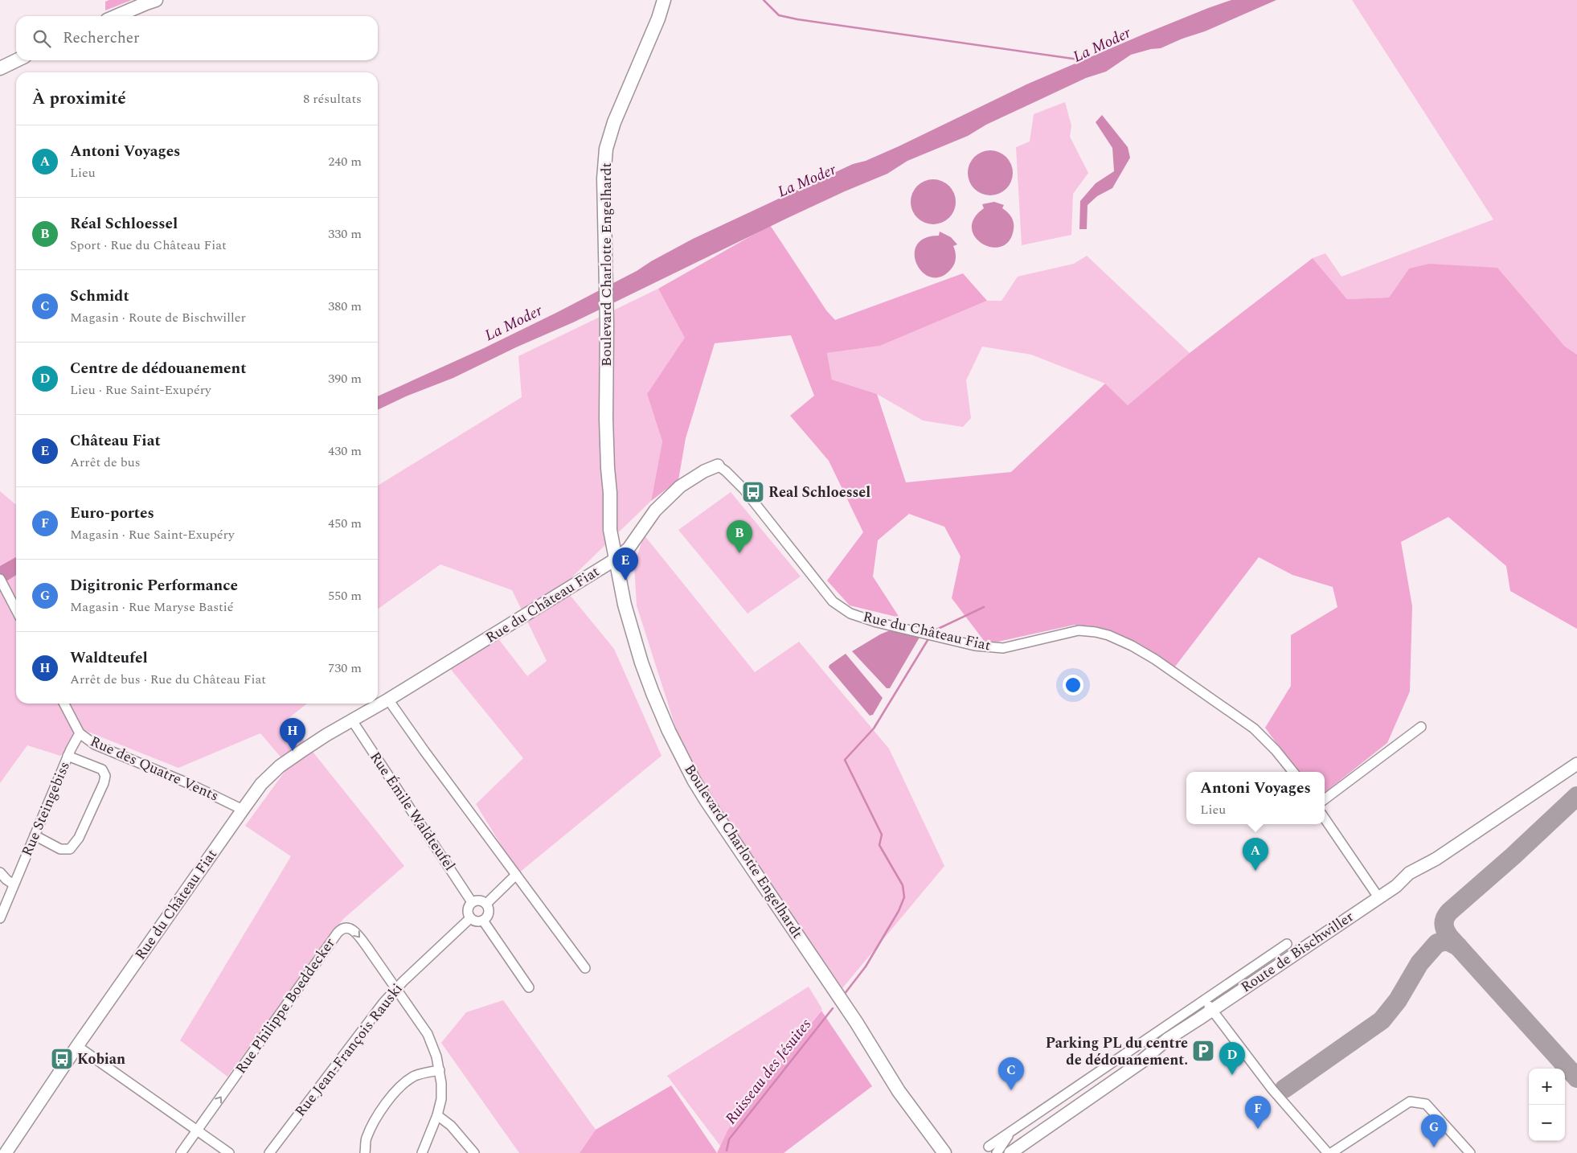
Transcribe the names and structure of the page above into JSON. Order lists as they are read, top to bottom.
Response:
{
  "streets": {
    "main road": ["Boulevard Charlotte Engelhardt"],
    "street": [
      "Rue du Château Fiat",
      "Rue des Quatre Vents",
      "Rue Steingebiss",
      "Rue Émile Waldteufel",
      "Route de Bischwiller",
      "Rue Philippe Boeddecker",
      "Rue Jean-François Rauski"
    ]
  },
  "crossings": [
    ["Boulevard Charlotte Engelhardt", "Rue du Château Fiat"],
    ["Rue du Château Fiat", "Rue des Quatre Vents"],
    ["Rue du Château Fiat", "Rue Émile Waldteufel"],
    ["Rue des Quatre Vents", "Rue Steingebiss"],
    ["Rue Émile Waldteufel", "Rue Jean-François Rauski"],
    ["Rue Philippe Boeddecker", "Rue Jean-François Rauski"]
  ],
  "water": ["La Moder", "Ruisseau des Jésuites"],
  "places": {
    "bus stop": ["Real Schloessel", "Kobian"],
    "parking": ["Parking PL du centre de dédouanement."]
  },
  "page": {
    "search": "Rechercher",
    "heading": ["À proximité", "8 résultats"],
    "list": [
      {
        "mark": "A",
        "name": "Antoni Voyages",
        "note": "Lieu",
        "value": "240 m"
      },
      {
        "mark": "B",
        "name": "Réal Schloessel",
        "note": "Sport · Rue du Château Fiat",
        "value": "330 m"
      },
      {
        "mark": "C",
        "name": "Schmidt",
        "note": "Magasin · Route de Bischwiller",
        "value": "380 m"
      },
      {
        "mark": "D",
        "name": "Centre de dédouanement",
        "note": "Lieu · Rue Saint-Exupéry",
        "value": "390 m"
      },
      {
        "mark": "E",
        "name": "Château Fiat",
        "note": "Arrêt de bus",
        "value": "430 m"
      },
      {
        "mark": "F",
        "name": "Euro-portes",
        "note": "Magasin · Rue Saint-Exupéry",
        "value": "450 m"
      },
      {
        "mark": "G",
        "name": "Digitronic Performance",
        "note": "Magasin · Rue Maryse Bastié",
        "value": "550 m"
      },
      {
        "mark": "H",
        "name": "Waldteufel",
        "note": "Arrêt de bus · Rue du Château Fiat",
        "value": "730 m"
      }
    ],
    "pins": [
      "B",
      "E",
      "H",
      "A",
      "D",
      "C",
      "F",
      "G"
    ],
    "popup": ["Antoni Voyages", "Lieu"],
    "map_buttons": ["+", "−"]
  }
}
